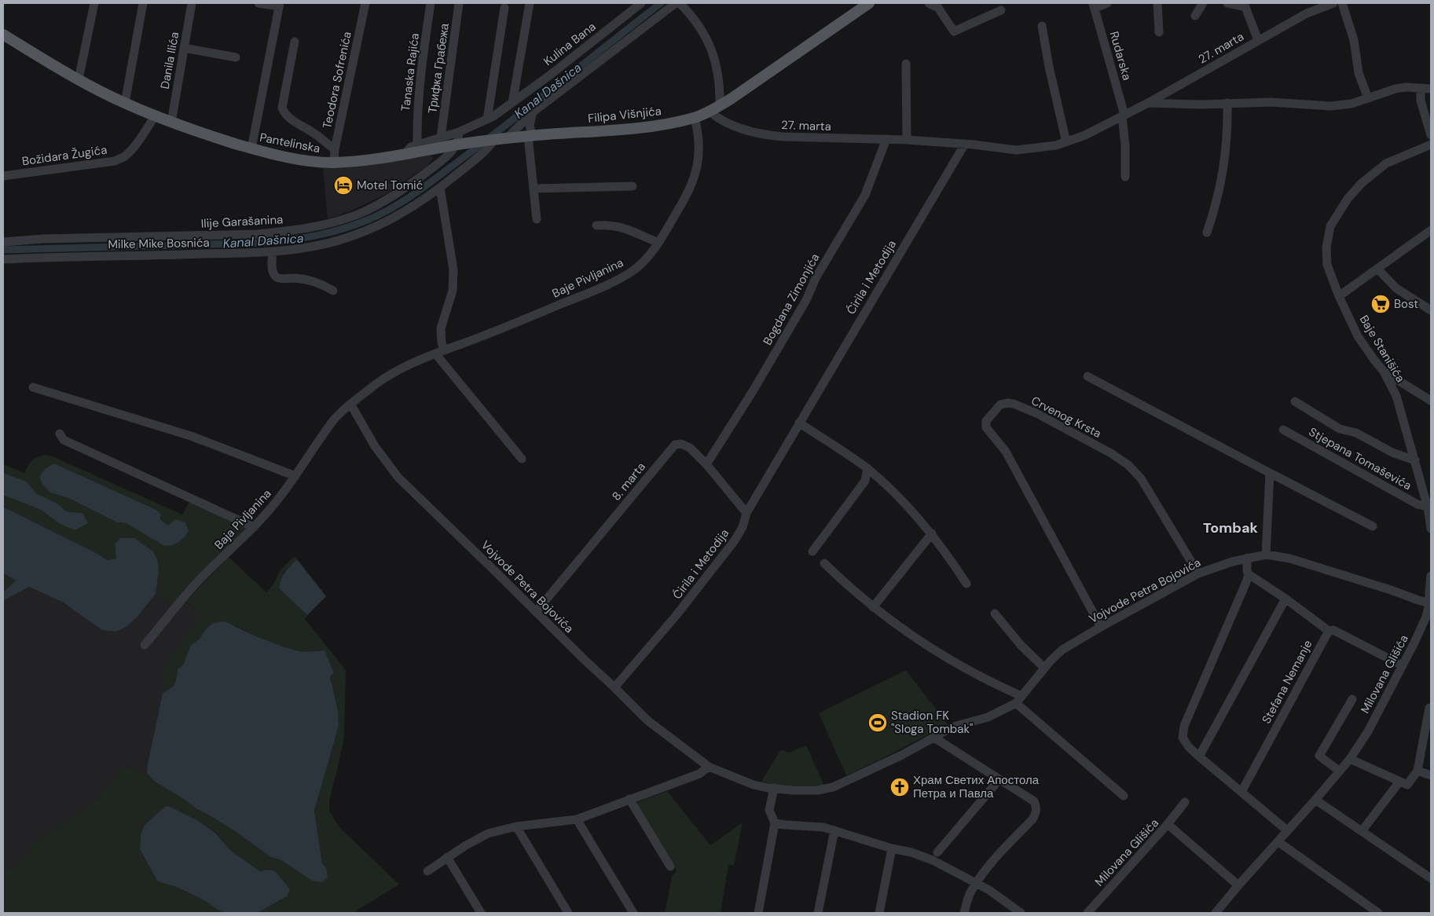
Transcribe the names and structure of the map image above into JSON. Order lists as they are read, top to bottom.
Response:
{
  "streets": {
    "main road": ["Filipa Višnjića", "Pantelinska"],
    "street": [
      "Kulina Bana",
      "27. marta",
      "Rudarska",
      "Danila Ilića",
      "Трифка Грабежа",
      "Tanaska Rajića",
      "Teodora Sofrenića",
      "Božidara Žugića",
      "Ilije Garašanina",
      "Milke Mike Bosnića",
      "Ćirila i Metodija",
      "Baje Pivljanina",
      "Bogdana Zimonjića",
      "Baje Stanišića",
      "Crvenog Krsta",
      "Stjepana Tomaševića",
      "8. marta",
      "Baja Pivljanina",
      "Vojvode Petra Bojovića",
      "Milovana Glišića",
      "Stefana Nemanje"
    ]
  },
  "crossings": [
    ["Kulina Bana", "Трифка Грабежа"],
    ["Kulina Bana", "Tanaska Rajića"],
    ["Kulina Bana", "Pantelinska"],
    ["27. marta", "Rudarska"],
    ["27. marta", "Filipa Višnjića"],
    ["27. marta", "Ćirila i Metodija"],
    ["27. marta", "Bogdana Zimonjića"],
    ["Danila Ilića", "Pantelinska"],
    ["Teodora Sofrenića", "Pantelinska"],
    ["Filipa Višnjića", "Pantelinska"],
    ["Filipa Višnjića", "Milke Mike Bosnića"],
    ["Filipa Višnjića", "Baje Pivljanina"],
    ["Pantelinska", "Božidara Žugića"],
    ["Pantelinska", "Ilije Garašanina"],
    ["Pantelinska", "Milke Mike Bosnića"],
    ["Ćirila i Metodija", "8. marta"],
    ["Ćirila i Metodija", "Vojvode Petra Bojovića"],
    ["Baje Pivljanina", "Baja Pivljanina"],
    ["Baje Pivljanina", "Vojvode Petra Bojovića"],
    ["Bogdana Zimonjića", "8. marta"],
    ["Baje Stanišića", "Stjepana Tomaševića"],
    ["Crvenog Krsta", "Vojvode Petra Bojovića"],
    ["8. marta", "Vojvode Petra Bojovića"],
    ["Baja Pivljanina", "Vojvode Petra Bojovića"],
    ["Vojvode Petra Bojovića", "Milovana Glišića"]
  ],
  "districts": ["Tombak"],
  "water": ["Kanal Dašnica"],
  "places": {
    "hotel": ["Motel Tomić"],
    "supermarket": ["Bost"],
    "sports": ["Stadion FK \"Sloga Tombak\""],
    "church": ["Храм Светих Апостола Петра и Павла"]
  }
}
